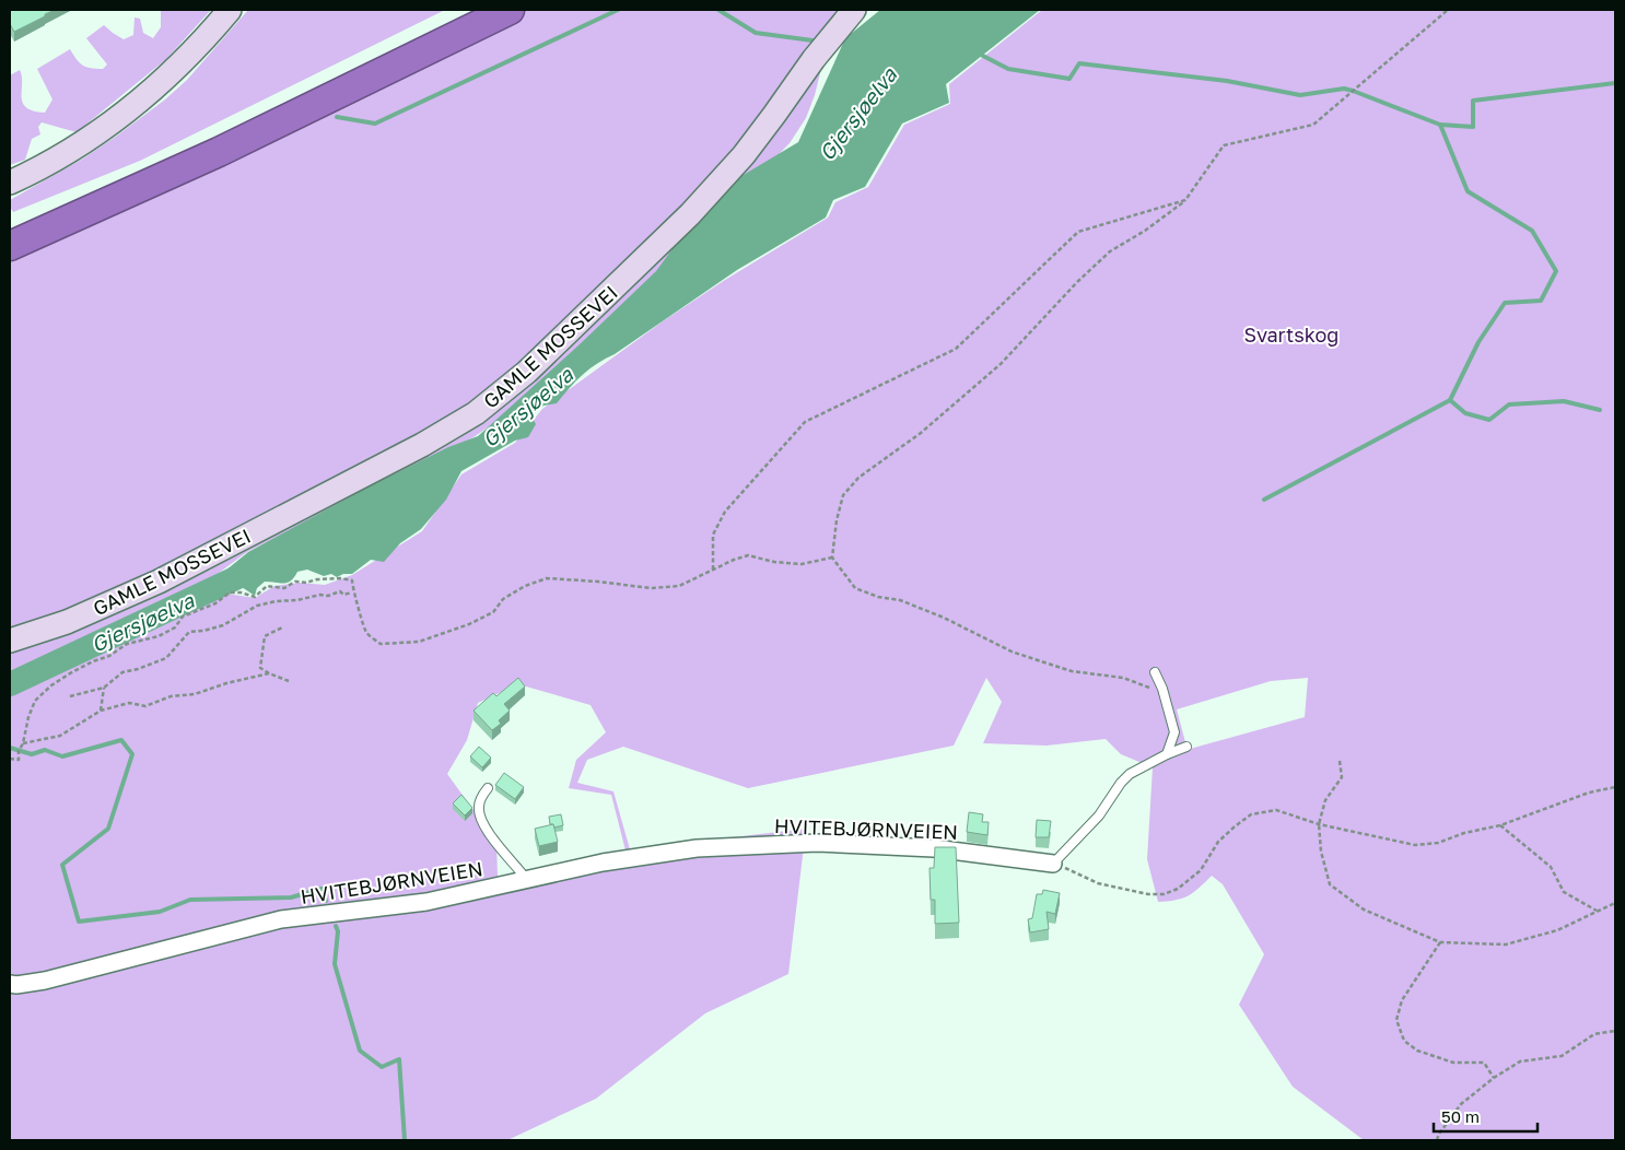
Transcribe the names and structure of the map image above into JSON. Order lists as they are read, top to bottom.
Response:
{
  "streets": {
    "main road": ["GAMLE MOSSEVEI"],
    "street": ["HVITEBJØRNVEIEN"]
  },
  "water": ["Gjersjøelva"],
  "parks": ["Svartskog"],
  "scale_bar": "50 m"
}
